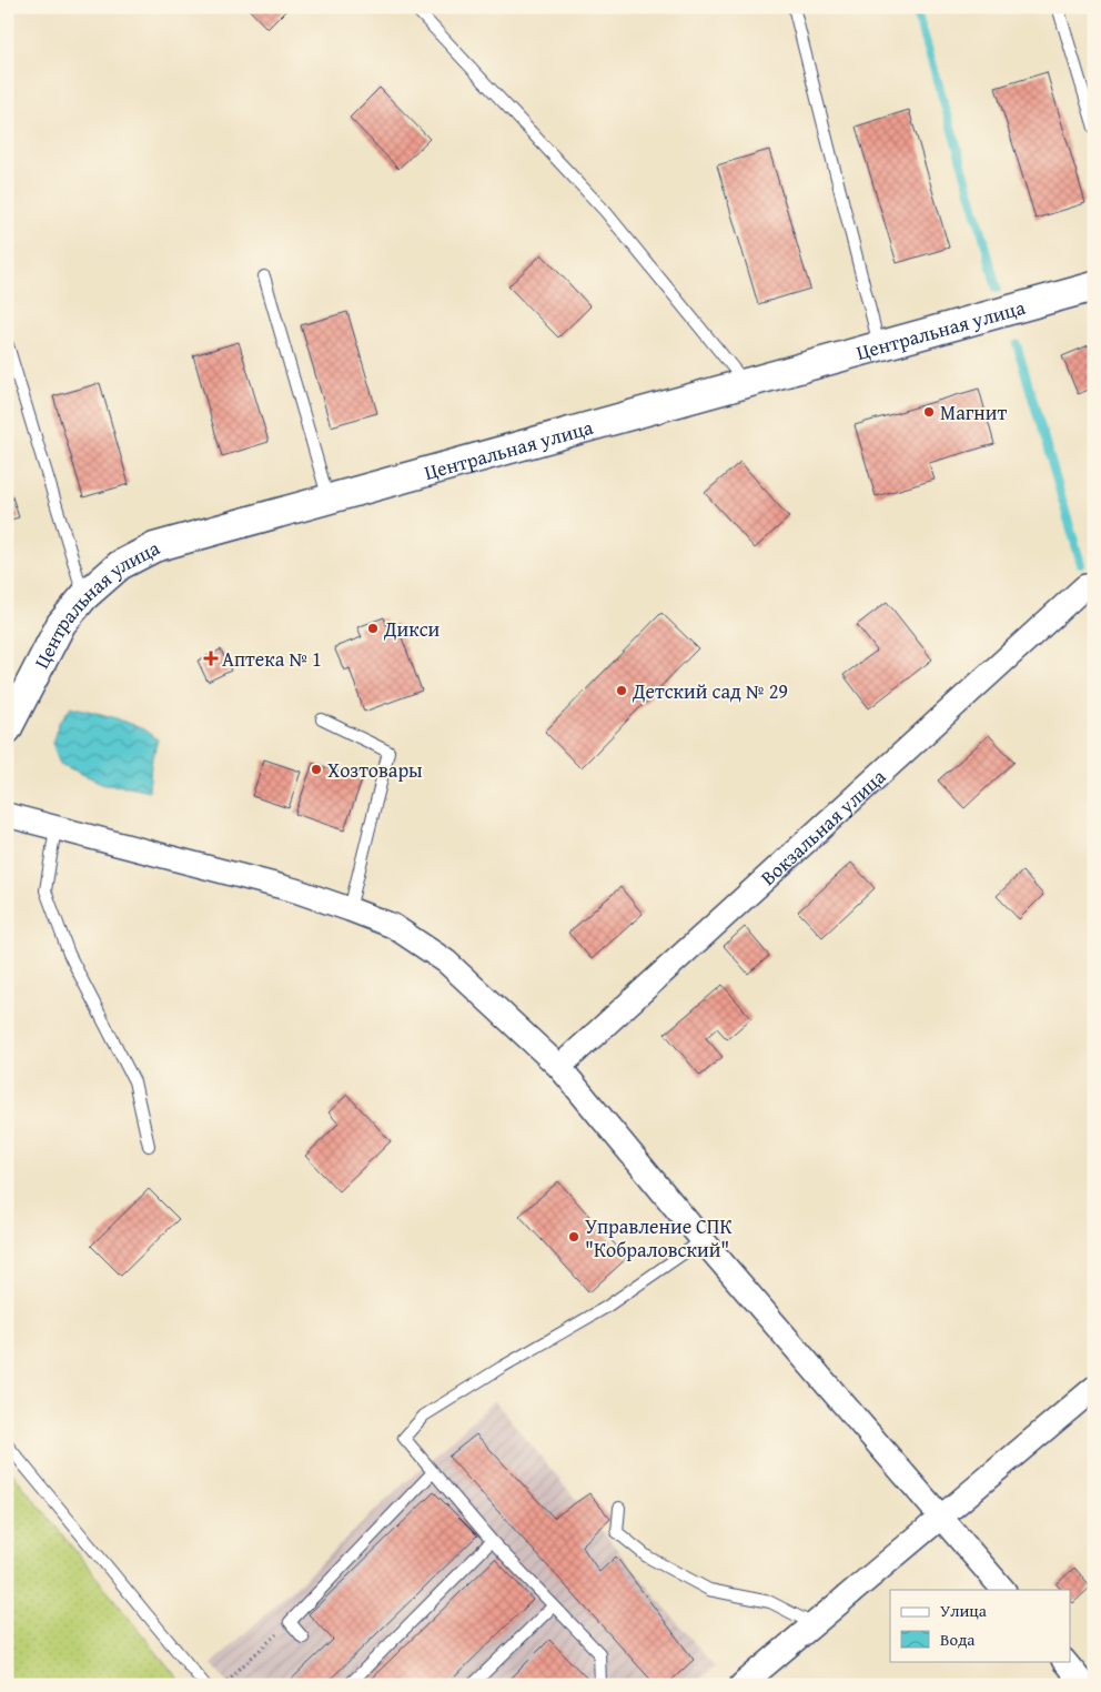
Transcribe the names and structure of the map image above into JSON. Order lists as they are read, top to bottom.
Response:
{
  "streets": {
    "street": ["Центральная улица", "Вокзальная улица"]
  },
  "places": {
    "other": [
      "Магнит",
      "Дикси",
      "Детский сад № 29",
      "Хозтовары",
      "Управление СПК \"Кобраловский\""
    ],
    "health": ["Аптека № 1"]
  },
  "legend": ["Улица", "Вода"]
}
